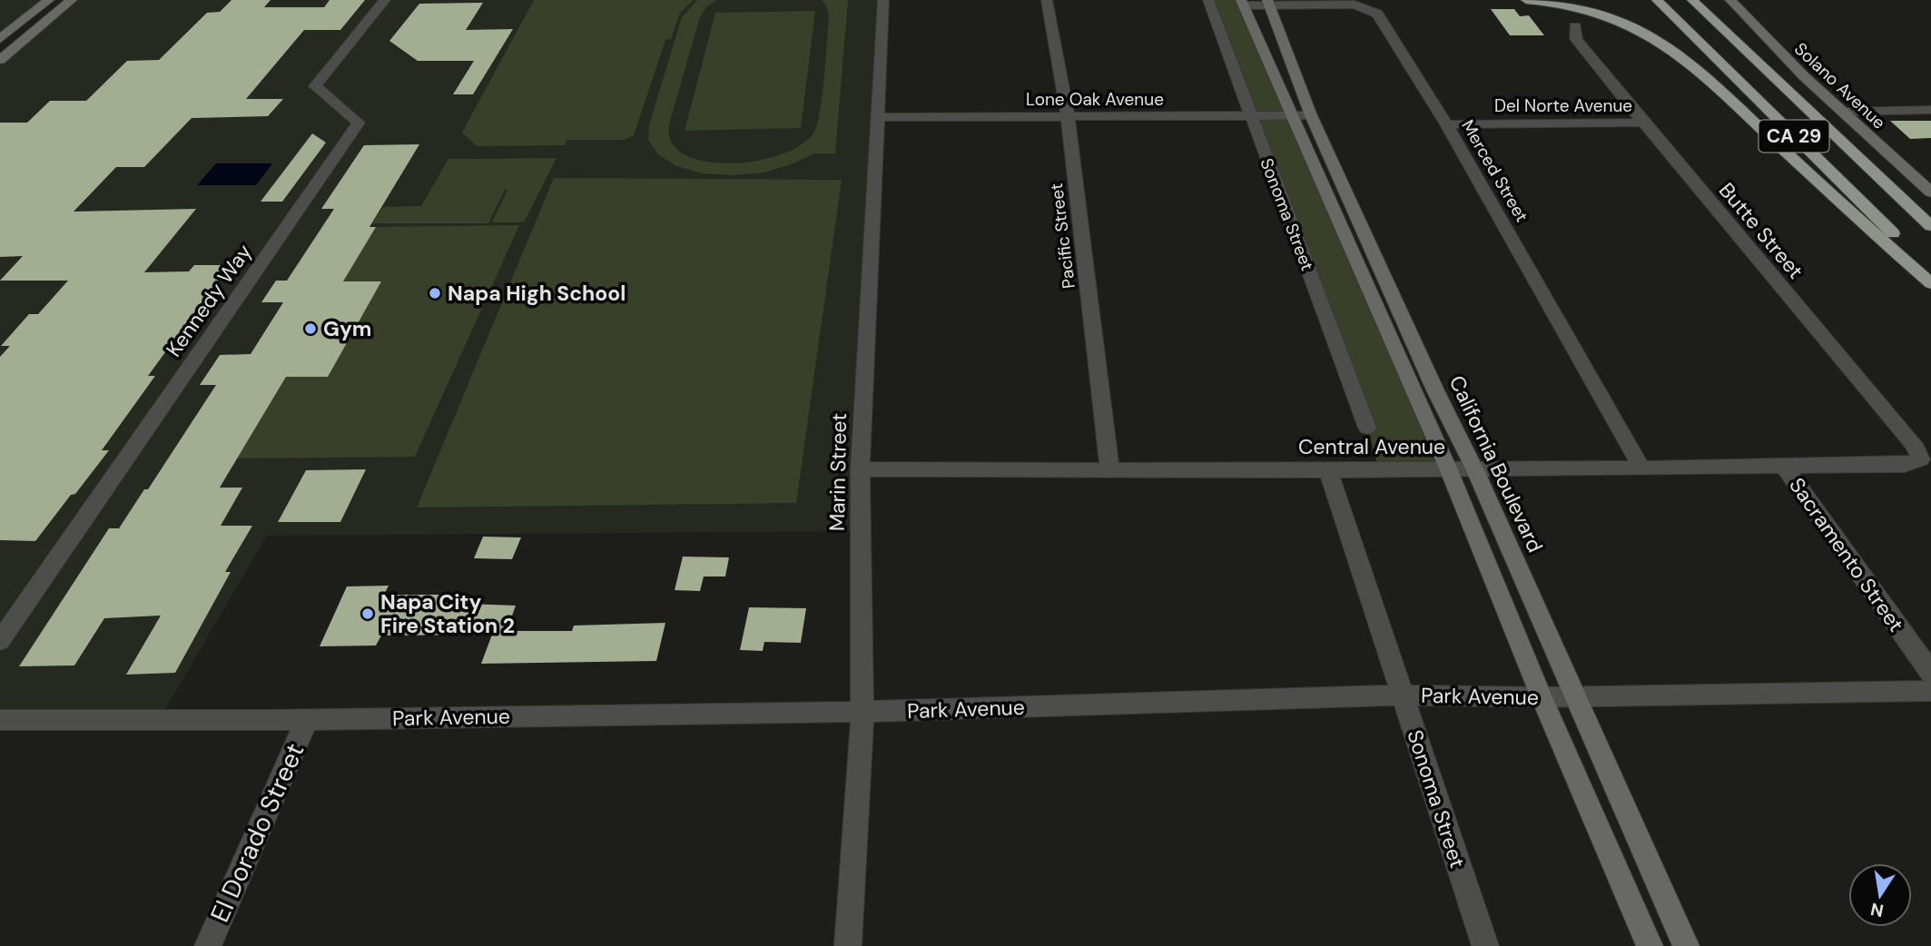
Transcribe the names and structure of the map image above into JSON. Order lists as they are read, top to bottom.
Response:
{
  "streets": {
    "highway": ["CA 29"],
    "street": [
      "Solano Avenue",
      "Lone Oak Avenue",
      "Del Norte Avenue",
      "Merced Street",
      "Sonoma Street",
      "Butte Street",
      "Pacific Street",
      "Kennedy Way",
      "Central Avenue",
      "California Boulevard",
      "Marin Street",
      "Sacramento Street",
      "Park Avenue",
      "El Dorado Street"
    ]
  },
  "crossings": [
    ["Lone Oak Avenue", "Sonoma Street"],
    ["Lone Oak Avenue", "Pacific Street"],
    ["Lone Oak Avenue", "California Boulevard"],
    ["Lone Oak Avenue", "Marin Street"],
    ["Del Norte Avenue", "Merced Street"],
    ["Del Norte Avenue", "Butte Street"],
    ["Merced Street", "Central Avenue"],
    ["Merced Street", "California Boulevard"],
    ["Sonoma Street", "Central Avenue"],
    ["Sonoma Street", "Park Avenue"],
    ["Butte Street", "Central Avenue"],
    ["Pacific Street", "Central Avenue"],
    ["Central Avenue", "California Boulevard"],
    ["Central Avenue", "Marin Street"],
    ["Central Avenue", "Sacramento Street"],
    ["California Boulevard", "Park Avenue"],
    ["Marin Street", "Park Avenue"],
    ["Park Avenue", "El Dorado Street"]
  ],
  "places": ["Napa High School", "Gym", "Napa City Fire Station 2"],
  "north": "bottom"
}
